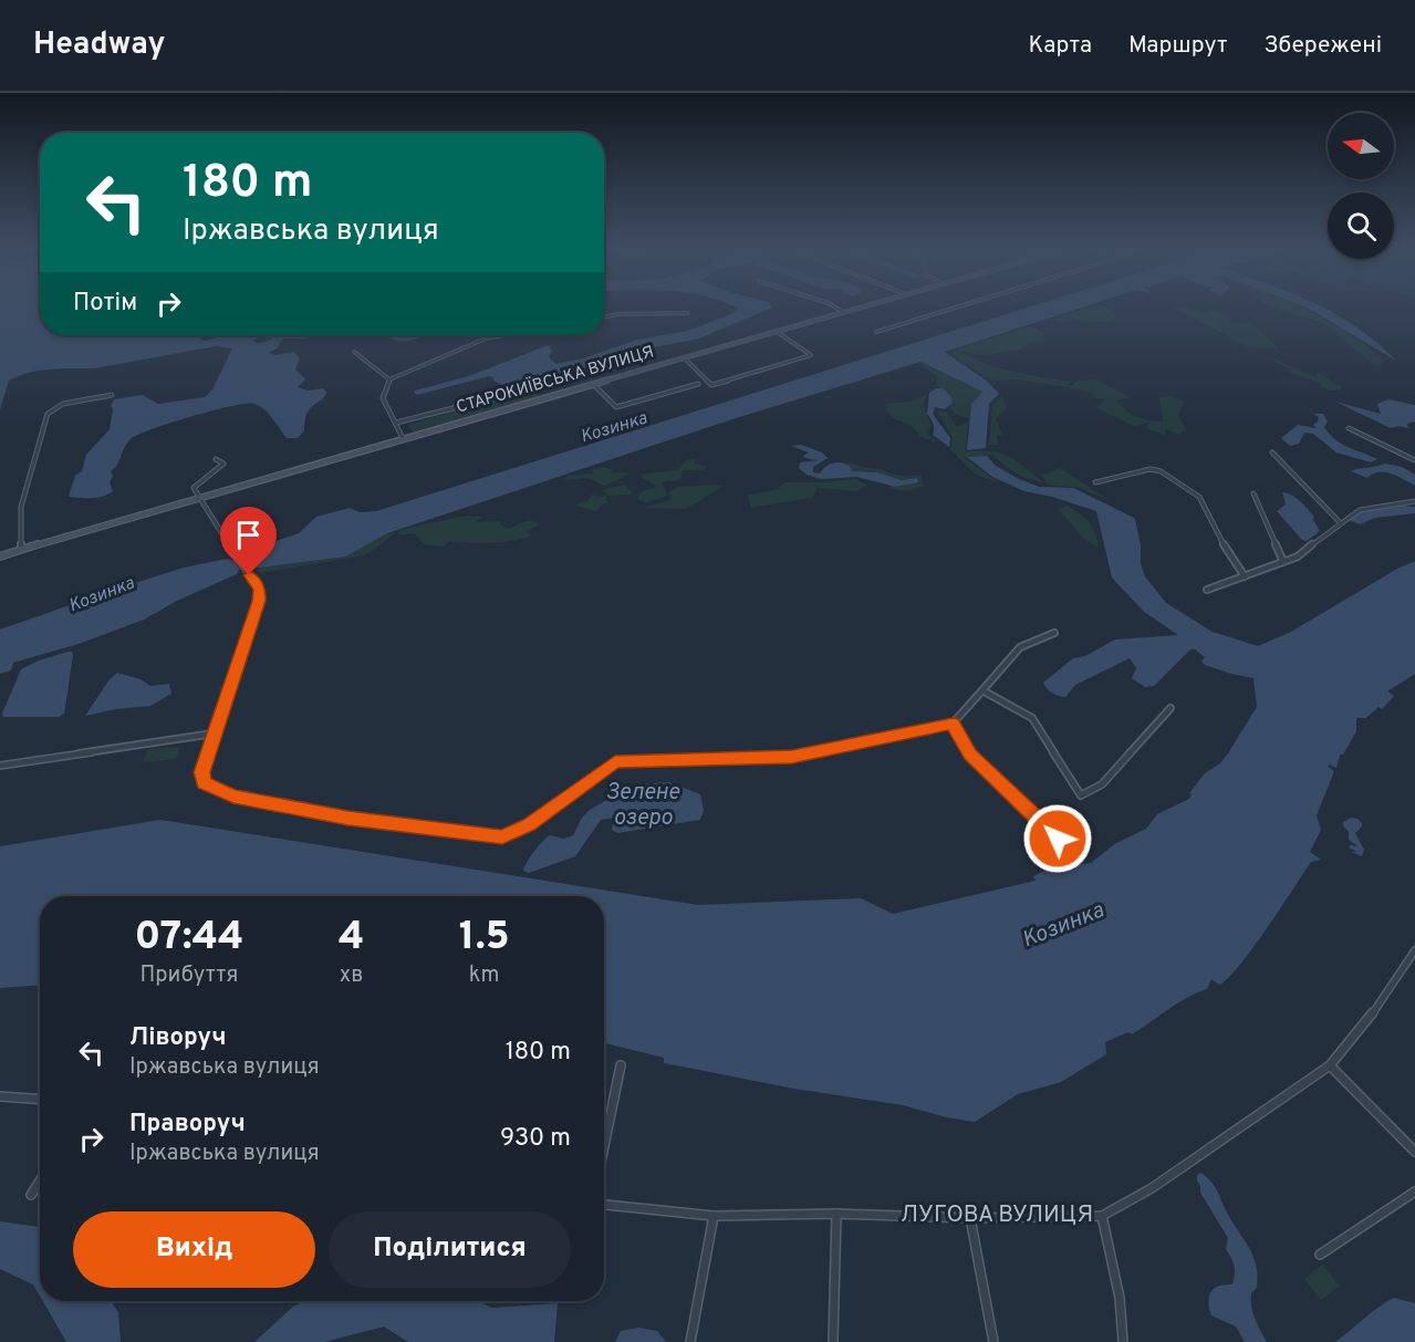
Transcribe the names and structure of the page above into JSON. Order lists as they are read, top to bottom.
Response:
{
  "streets": {
    "street": ["СТАРОКИЇВСЬКА ВУЛИЦЯ", "ЛУГОВА ВУЛИЦЯ"]
  },
  "water": ["Козинка", "Зелене озеро"],
  "north": "left",
  "page": {
    "header": "Headway",
    "nav": ["Карта", "Маршрут", "Збережені"],
    "turn": ["180 m", "Іржавська вулиця"],
    "then": "Потім",
    "eta": [
      "07:44",
      "Прибуття",
      "4",
      "хв",
      "1.5",
      "km"
    ],
    "list": [
      {
        "name": "Ліворуч",
        "note": "Іржавська вулиця",
        "value": "180 m"
      },
      {
        "name": "Праворуч",
        "note": "Іржавська вулиця",
        "value": "930 m"
      }
    ],
    "buttons": ["Вихід", "Поділитися"]
  }
}
